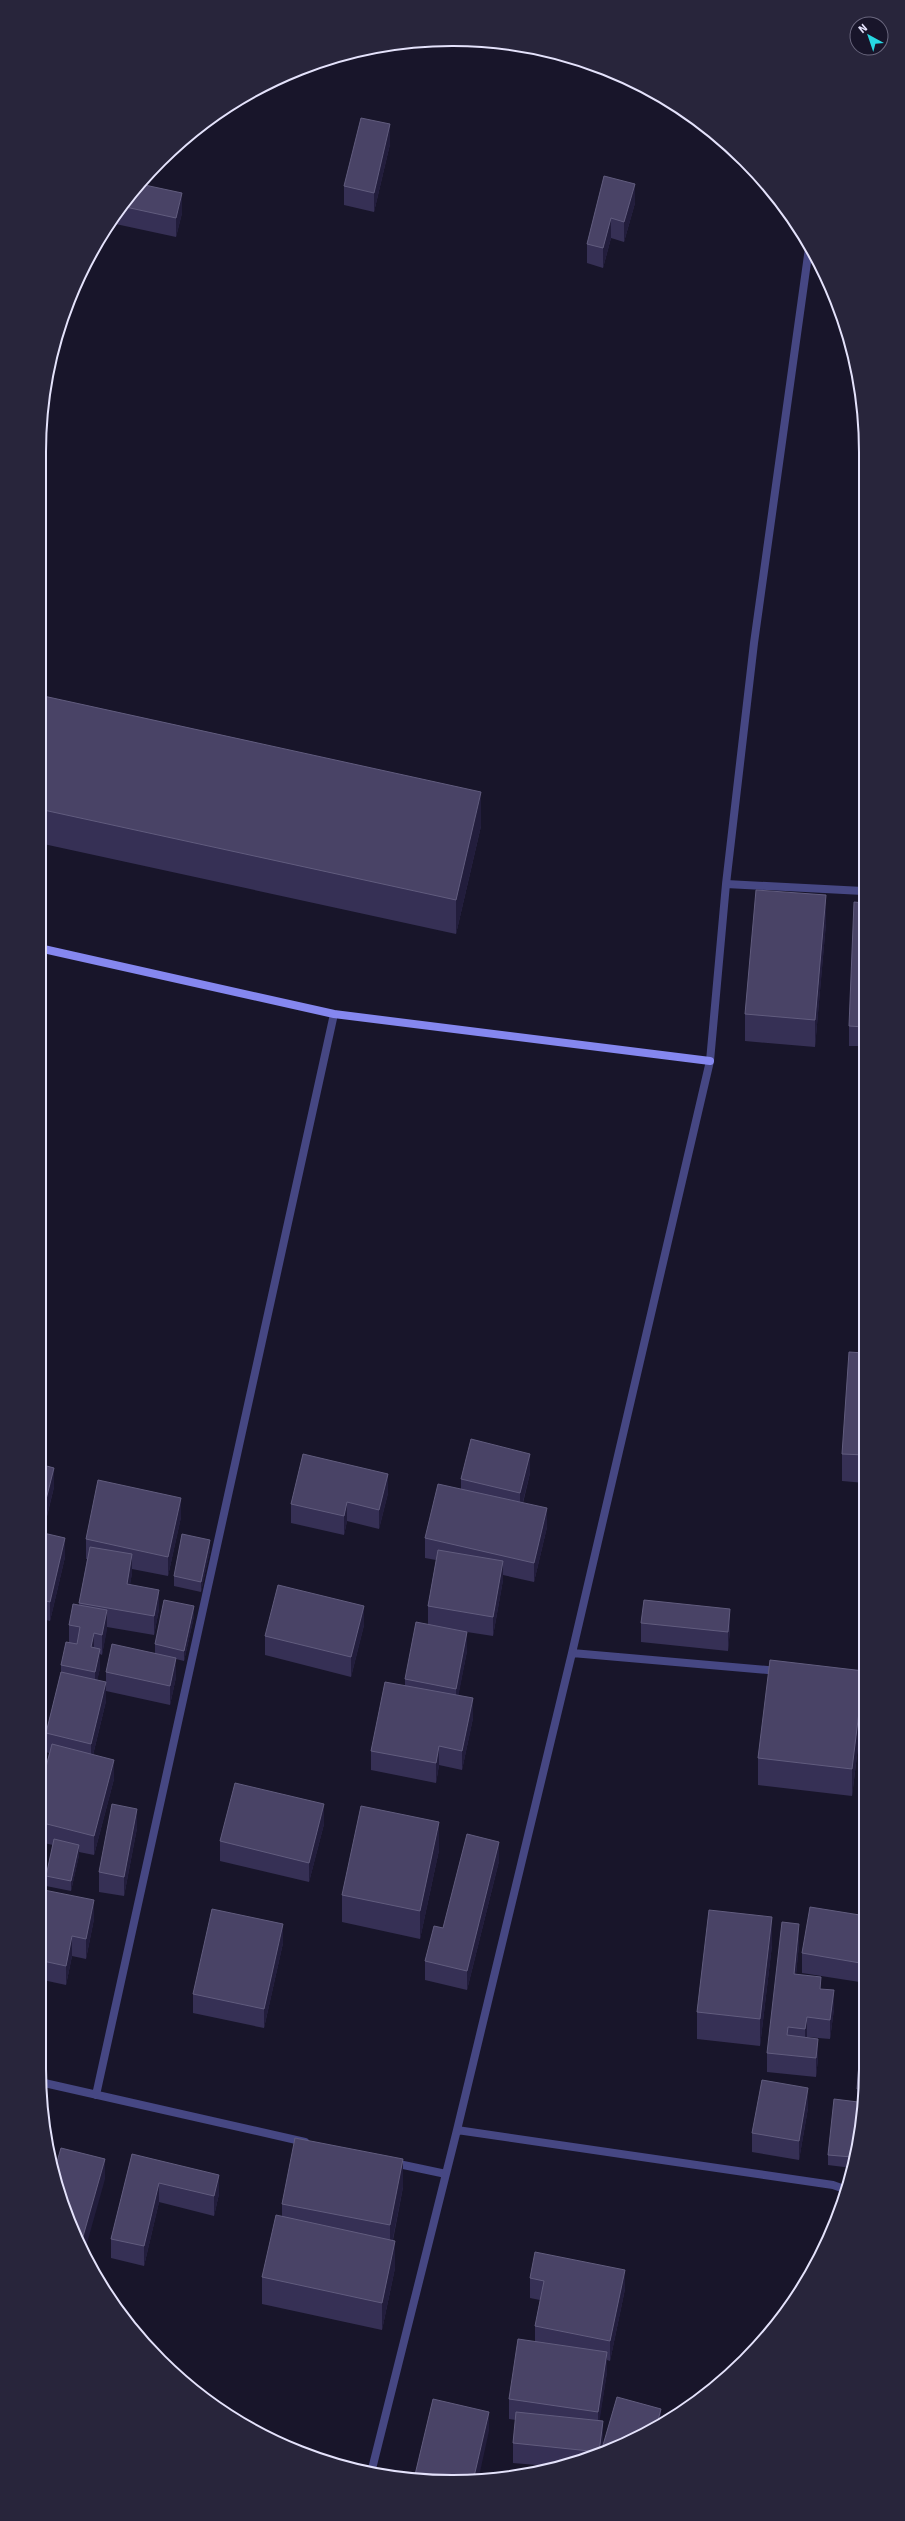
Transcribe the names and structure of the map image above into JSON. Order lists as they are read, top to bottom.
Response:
{
  "north": "top left"
}
